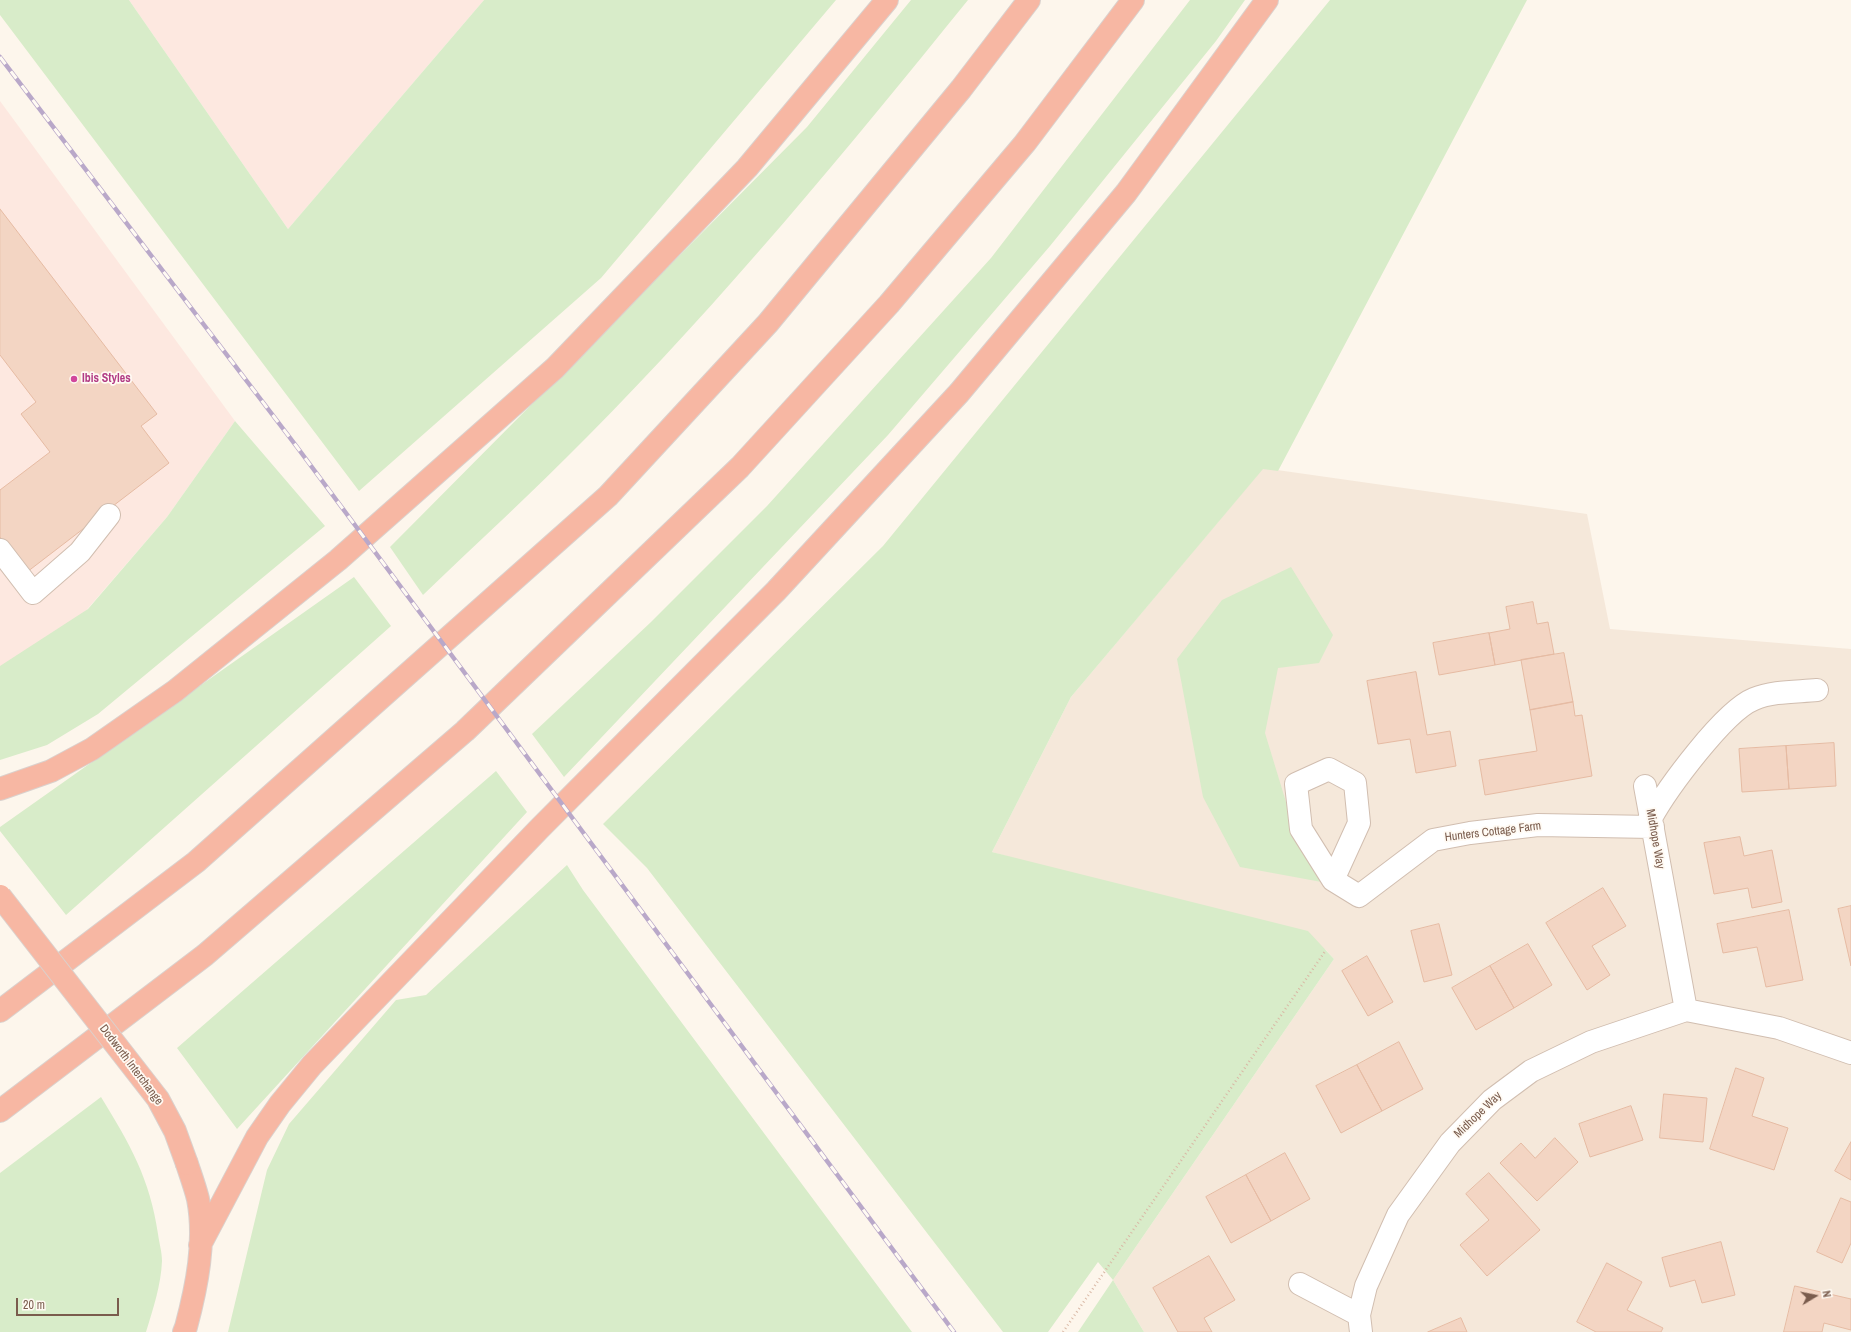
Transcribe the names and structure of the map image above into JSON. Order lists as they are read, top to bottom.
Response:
{
  "streets": {
    "highway": ["Dodworth Interchange"],
    "street": ["Hunters Cottage Farm", "Midhope Way"]
  },
  "crossings": [
    ["Hunters Cottage Farm", "Midhope Way"]
  ],
  "places": ["Ibis Styles"],
  "scale_bar": "20 m",
  "north": "right"
}
